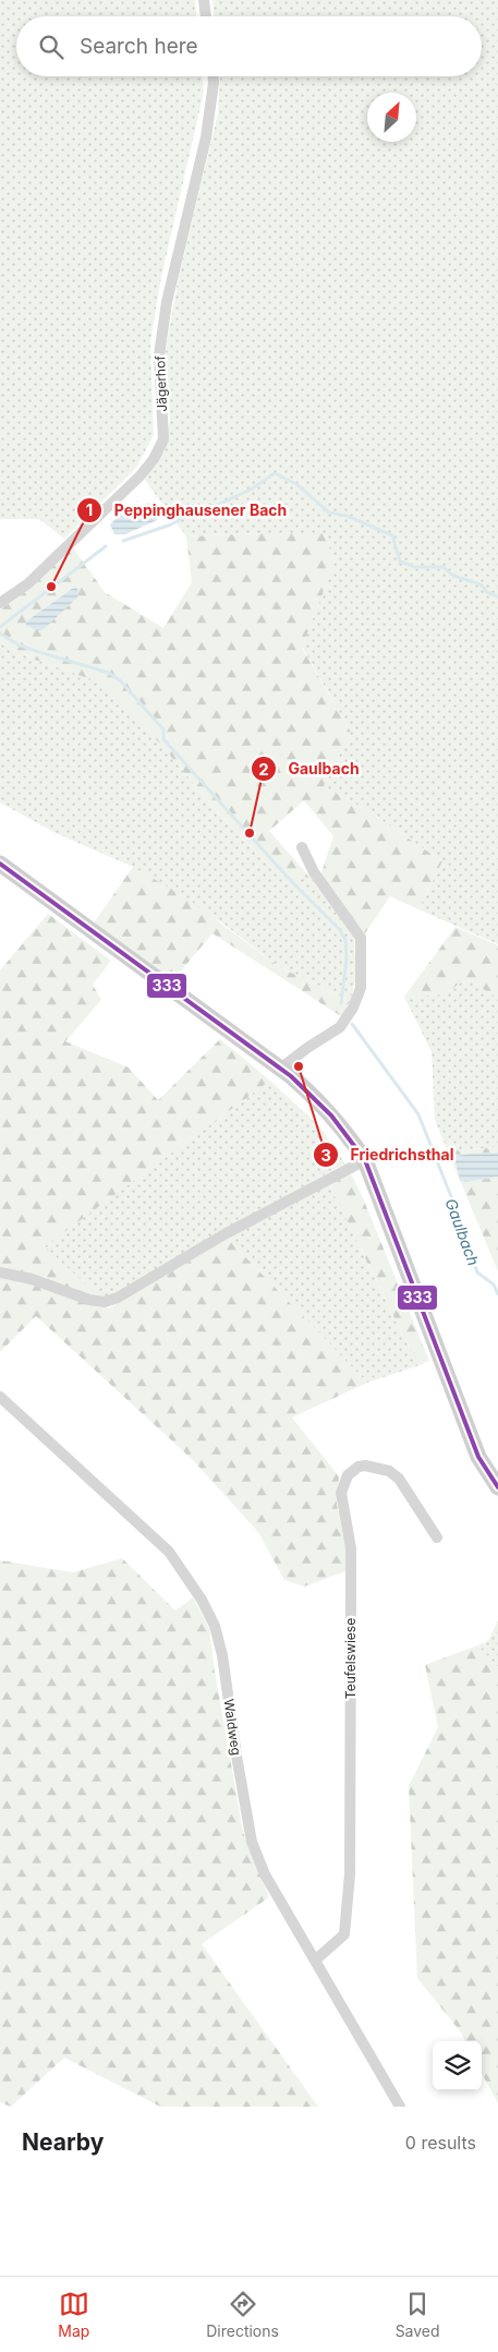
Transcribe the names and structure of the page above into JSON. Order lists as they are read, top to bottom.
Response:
{
  "streets": {
    "street": ["Jägerhof", "Teufelswiese", "Waldweg"]
  },
  "crossings": [
    ["Teufelswiese", "Waldweg"]
  ],
  "water": ["Gaulbach"],
  "places": ["Peppinghausener Bach", "Gaulbach", "Friedrichsthal"],
  "lines": ["transit line 333"],
  "north": "top right",
  "page": {
    "search": "Search here",
    "heading": ["Nearby", "0 results"],
    "nav": ["Map", "Directions", "Saved"]
  }
}
